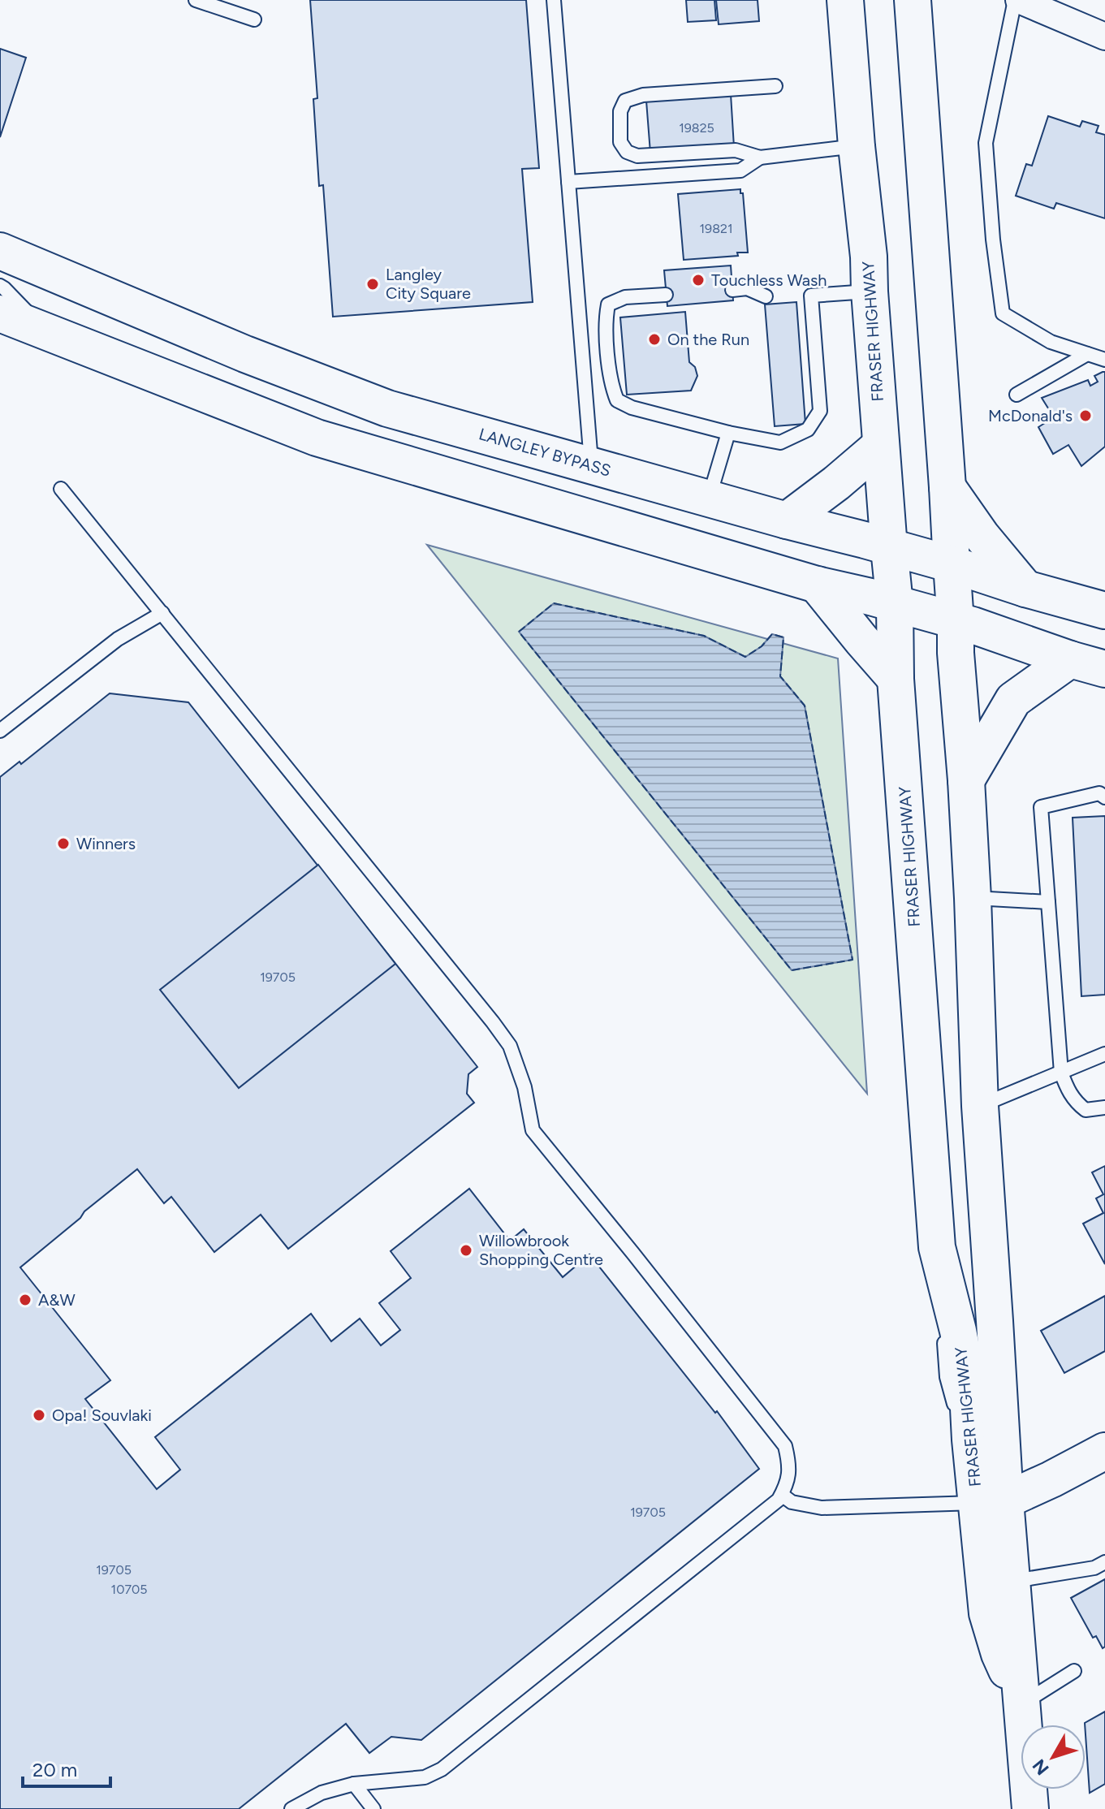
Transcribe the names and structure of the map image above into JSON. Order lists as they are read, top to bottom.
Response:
{
  "streets": {
    "main road": ["FRASER HIGHWAY", "LANGLEY BYPASS"]
  },
  "crossings": [
    ["FRASER HIGHWAY", "LANGLEY BYPASS"]
  ],
  "places": [
    "Touchless Wash",
    "Langley City Square",
    "On the Run",
    "McDonald's",
    "Winners",
    "Willowbrook Shopping Centre",
    "A&W",
    "Opa! Souvlaki"
  ],
  "house_numbers": [
    "19825",
    "19821",
    "19705",
    "19705",
    "19705",
    "10705"
  ],
  "scale_bar": "20 m",
  "north": "bottom left"
}
